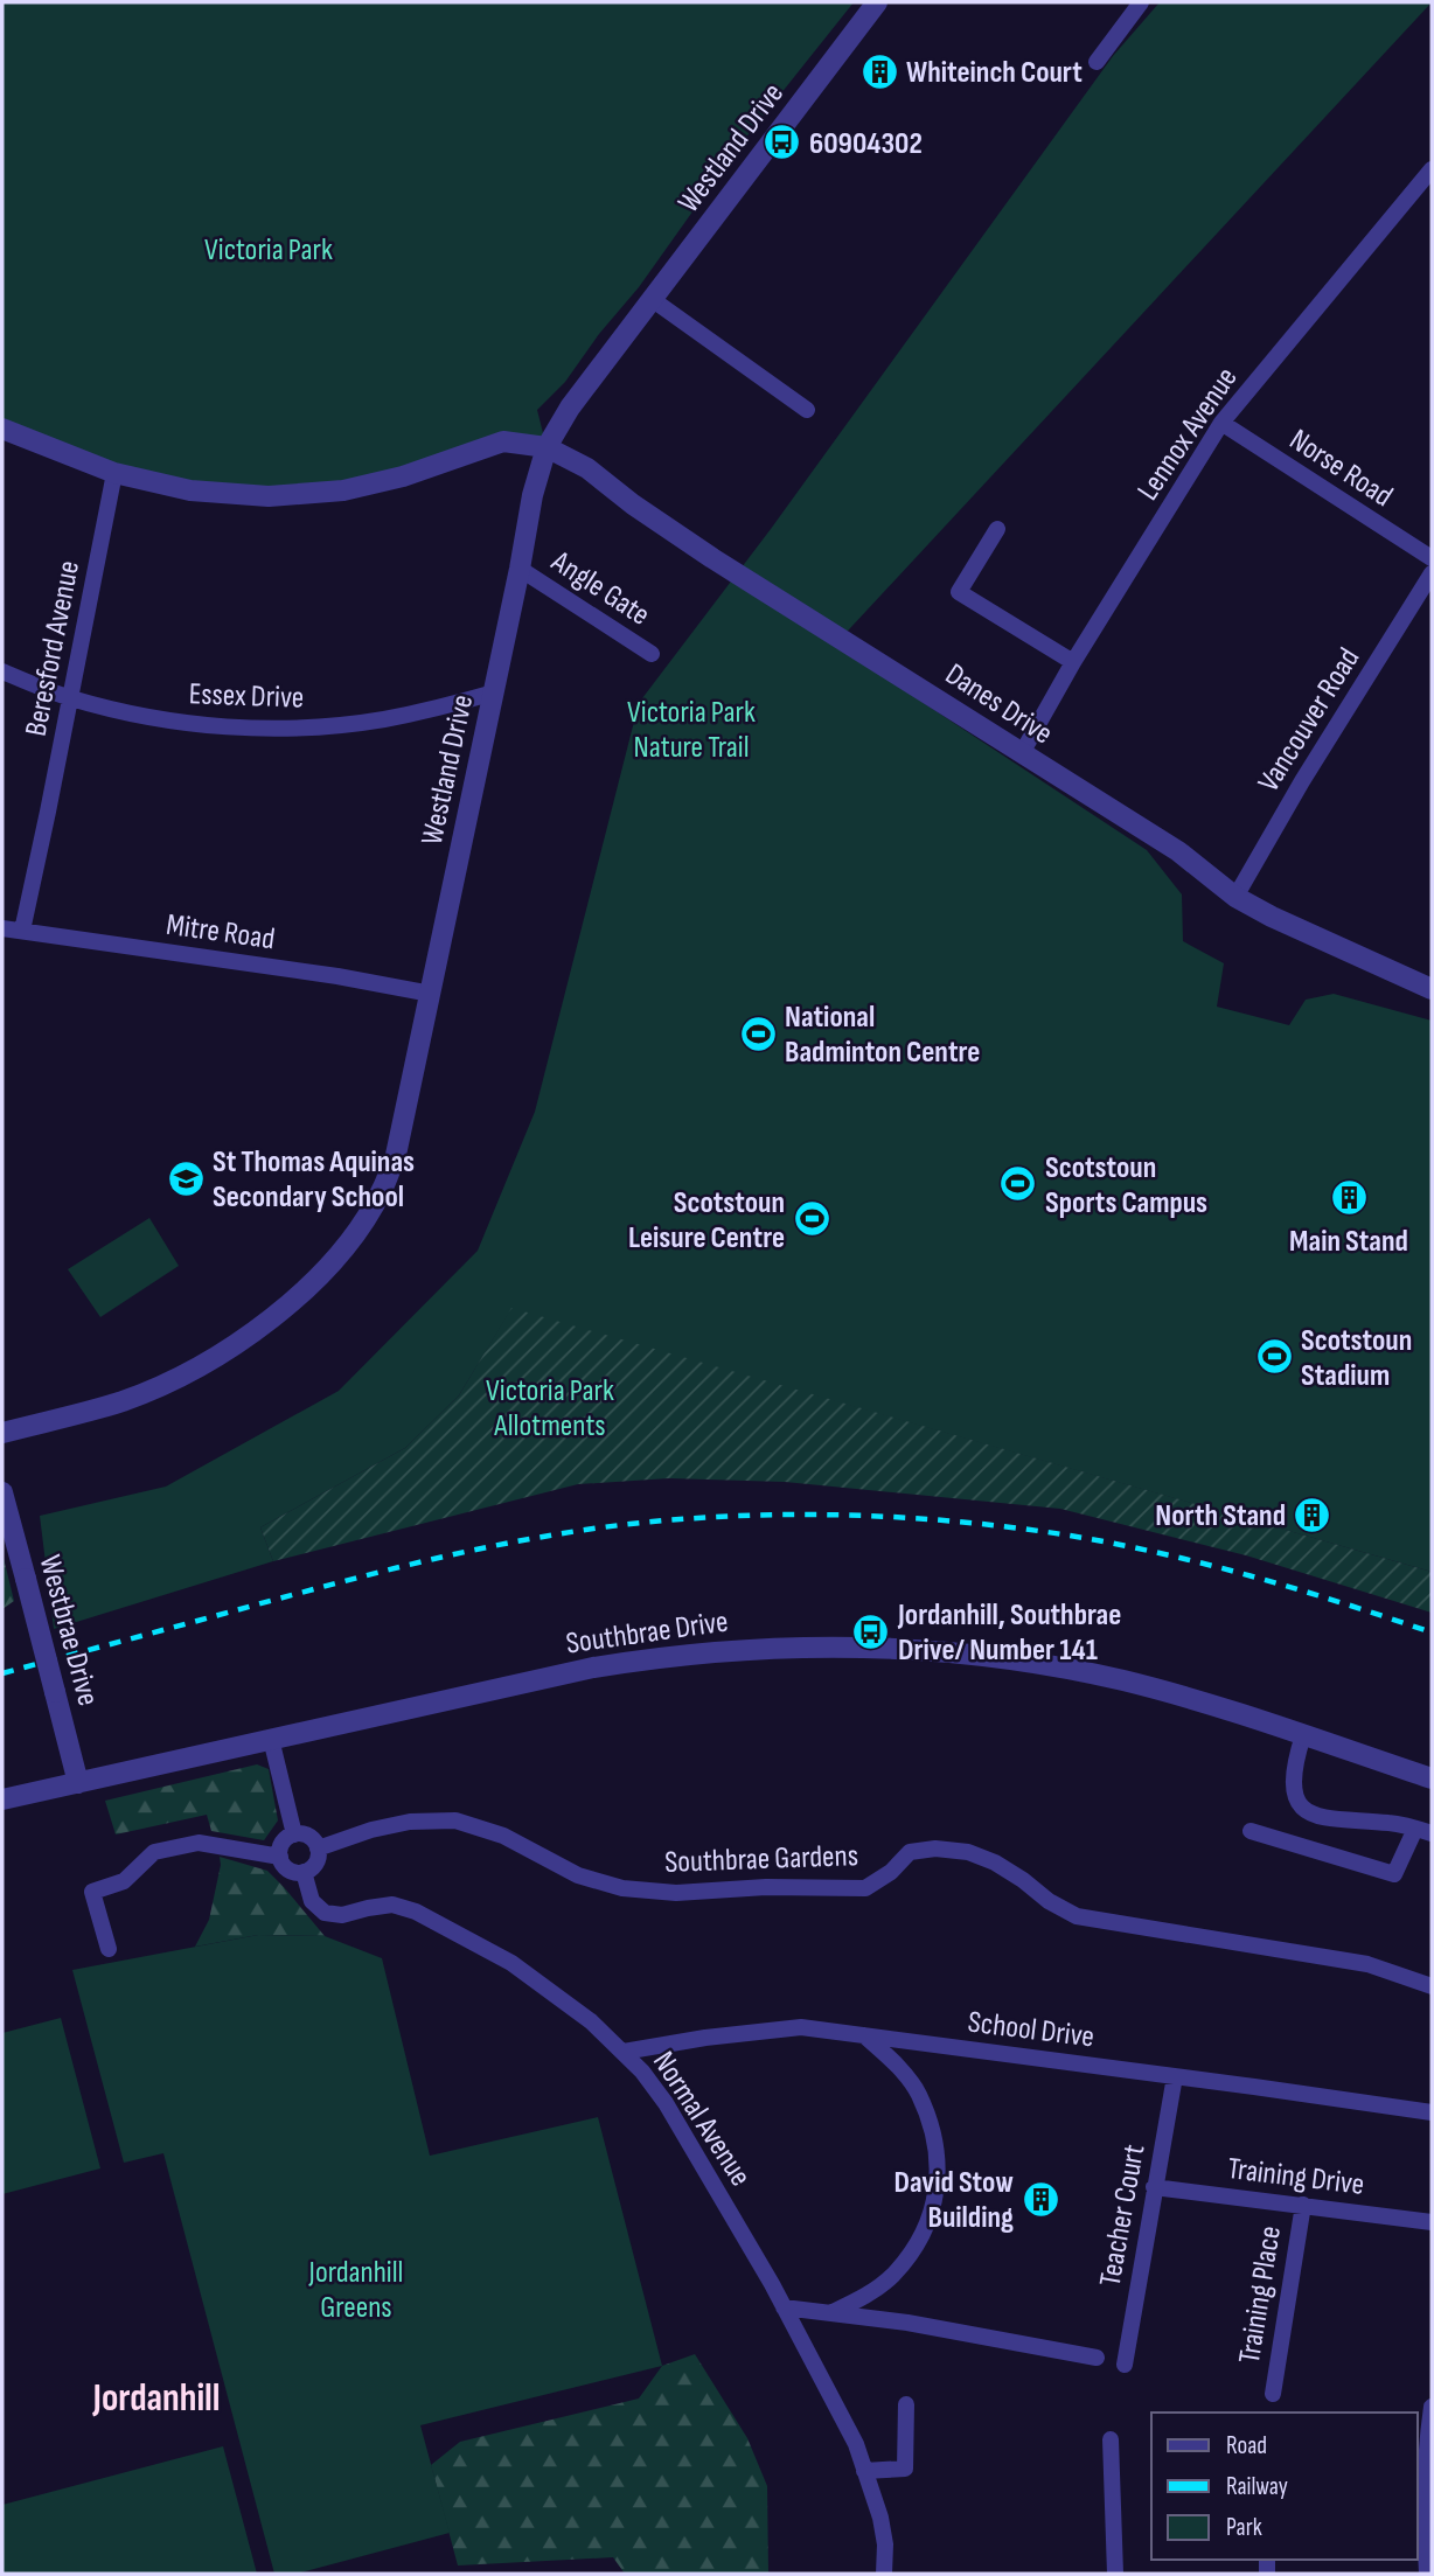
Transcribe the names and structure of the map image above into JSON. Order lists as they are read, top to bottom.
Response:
{
  "streets": {
    "street": [
      "Westland Drive",
      "Lennox Avenue",
      "Norse Road",
      "Angle Gate",
      "Beresford Avenue",
      "Essex Drive",
      "Danes Drive",
      "Vancouver Road",
      "Mitre Road",
      "Westbrae Drive",
      "Southbrae Drive",
      "Southbrae Gardens",
      "School Drive",
      "Normal Avenue",
      "Training Drive",
      "Teacher Court",
      "Training Place"
    ]
  },
  "crossings": [
    ["Westland Drive", "Angle Gate"],
    ["Westland Drive", "Essex Drive"],
    ["Westland Drive", "Danes Drive"],
    ["Westland Drive", "Mitre Road"],
    ["Lennox Avenue", "Norse Road"],
    ["Lennox Avenue", "Danes Drive"],
    ["Beresford Avenue", "Essex Drive"],
    ["Beresford Avenue", "Danes Drive"],
    ["Beresford Avenue", "Mitre Road"],
    ["Danes Drive", "Vancouver Road"],
    ["Westbrae Drive", "Southbrae Drive"],
    ["Southbrae Gardens", "Normal Avenue"],
    ["School Drive", "Normal Avenue"],
    ["School Drive", "Teacher Court"],
    ["Training Drive", "Teacher Court"],
    ["Training Drive", "Training Place"]
  ],
  "districts": ["Jordanhill"],
  "parks": [
    "Victoria Park",
    "Victoria Park Nature Trail",
    "Victoria Park Allotments",
    "Jordanhill Greens"
  ],
  "places": {
    "building": [
      "Whiteinch Court",
      "Main Stand",
      "North Stand",
      "David Stow Building"
    ],
    "bus stop": ["60904302", "Jordanhill, Southbrae Drive/ Number 141"],
    "sports": [
      "National Badminton Centre",
      "Scotstoun Sports Campus",
      "Scotstoun Leisure Centre",
      "Scotstoun Stadium"
    ],
    "school or university": ["St Thomas Aquinas Secondary School"]
  },
  "legend": ["Road", "Railway", "Park"]
}
